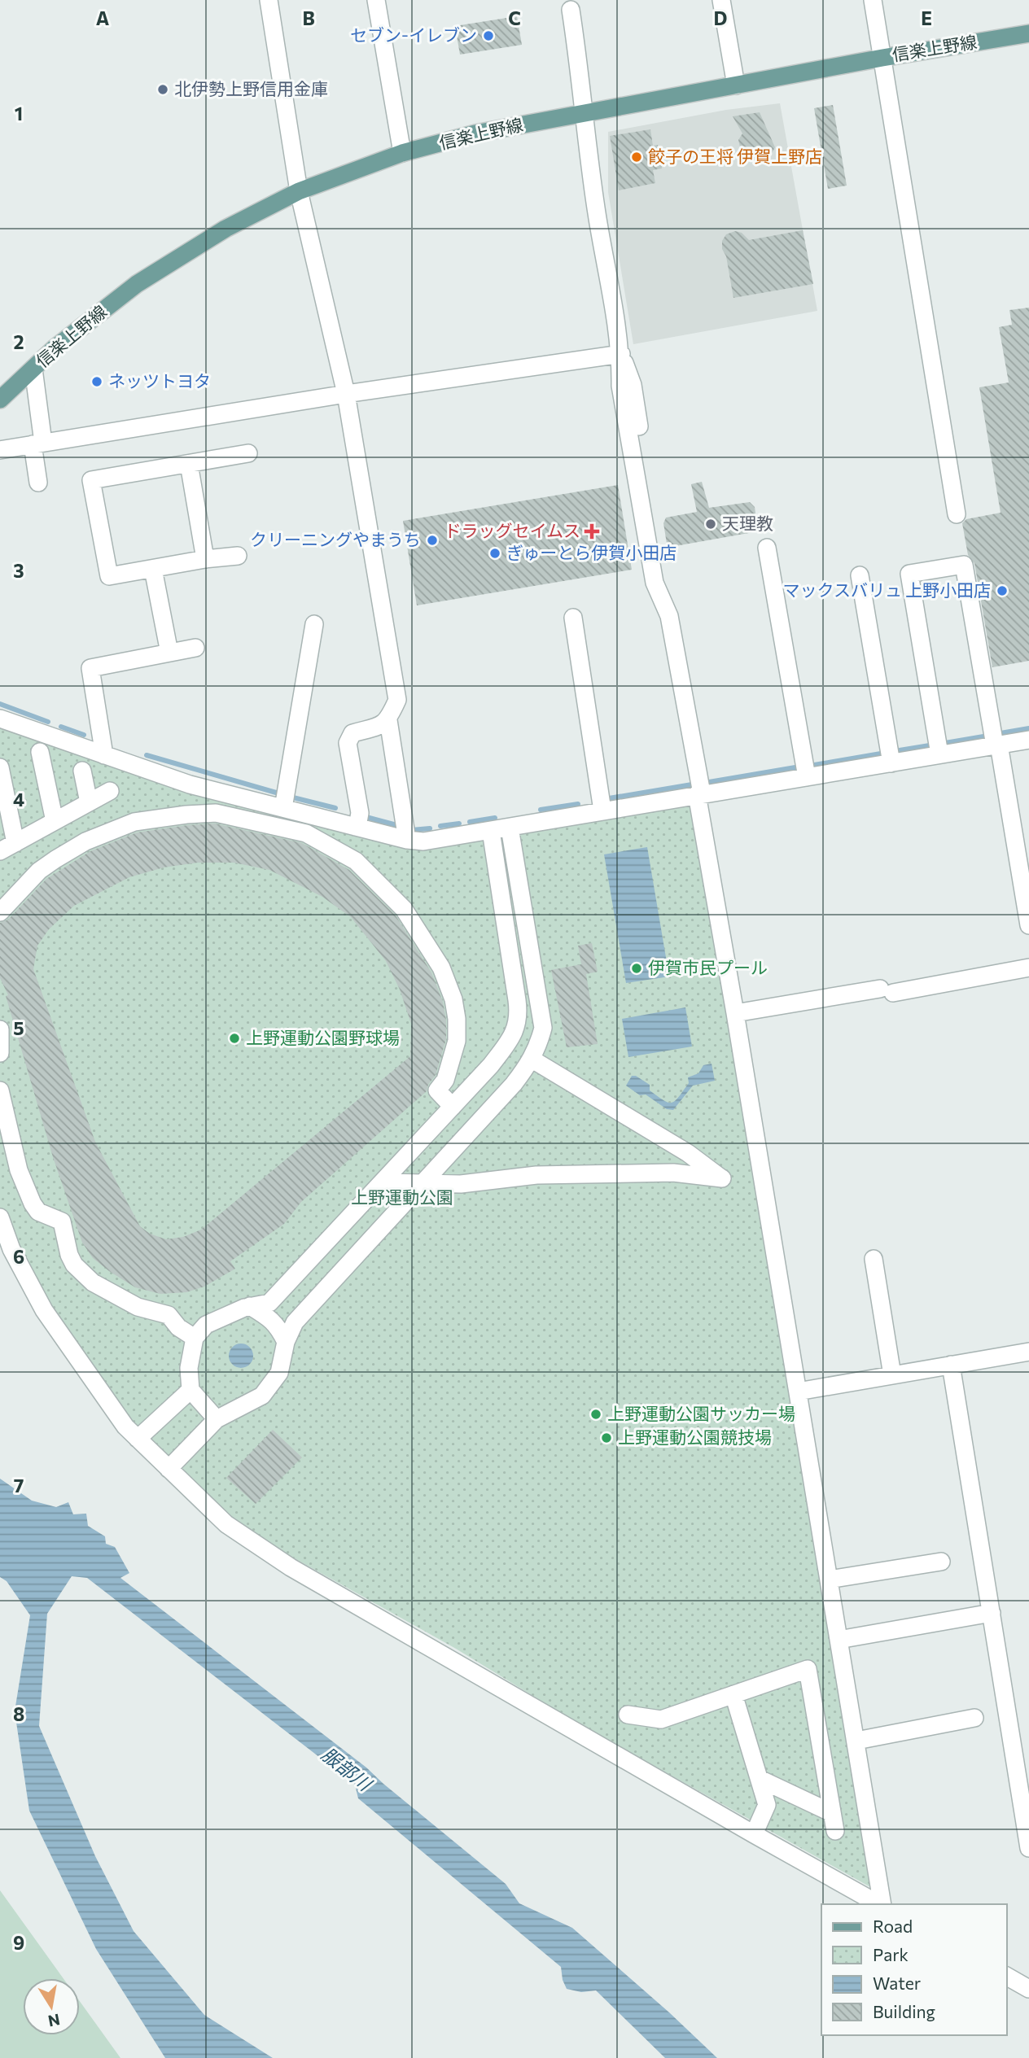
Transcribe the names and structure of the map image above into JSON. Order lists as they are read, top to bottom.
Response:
{
  "streets": {
    "main road": ["信楽上野線"]
  },
  "water": ["服部川"],
  "parks": ["上野運動公園"],
  "places": {
    "other": [
      "セブン-イレブン",
      "北伊勢上野信用金庫",
      "餃子の王将 伊賀上野店",
      "ネッツトヨタ",
      "天理教",
      "クリーニングやまうち",
      "ぎゅーとら伊賀小田店",
      "マックスバリュ 上野小田店",
      "伊賀市民プール",
      "上野運動公園野球場",
      "上野運動公園サッカー場",
      "上野運動公園競技場"
    ],
    "health": ["ドラッグセイムス"]
  },
  "legend": [
    "Road",
    "Park",
    "Water",
    "Building"
  ],
  "north": "bottom",
  "grid": {
    "columns": [
      "A",
      "B",
      "C",
      "D",
      "E"
    ],
    "rows": [
      "1",
      "2",
      "3",
      "4",
      "5",
      "6",
      "7",
      "8",
      "9"
    ]
  }
}
